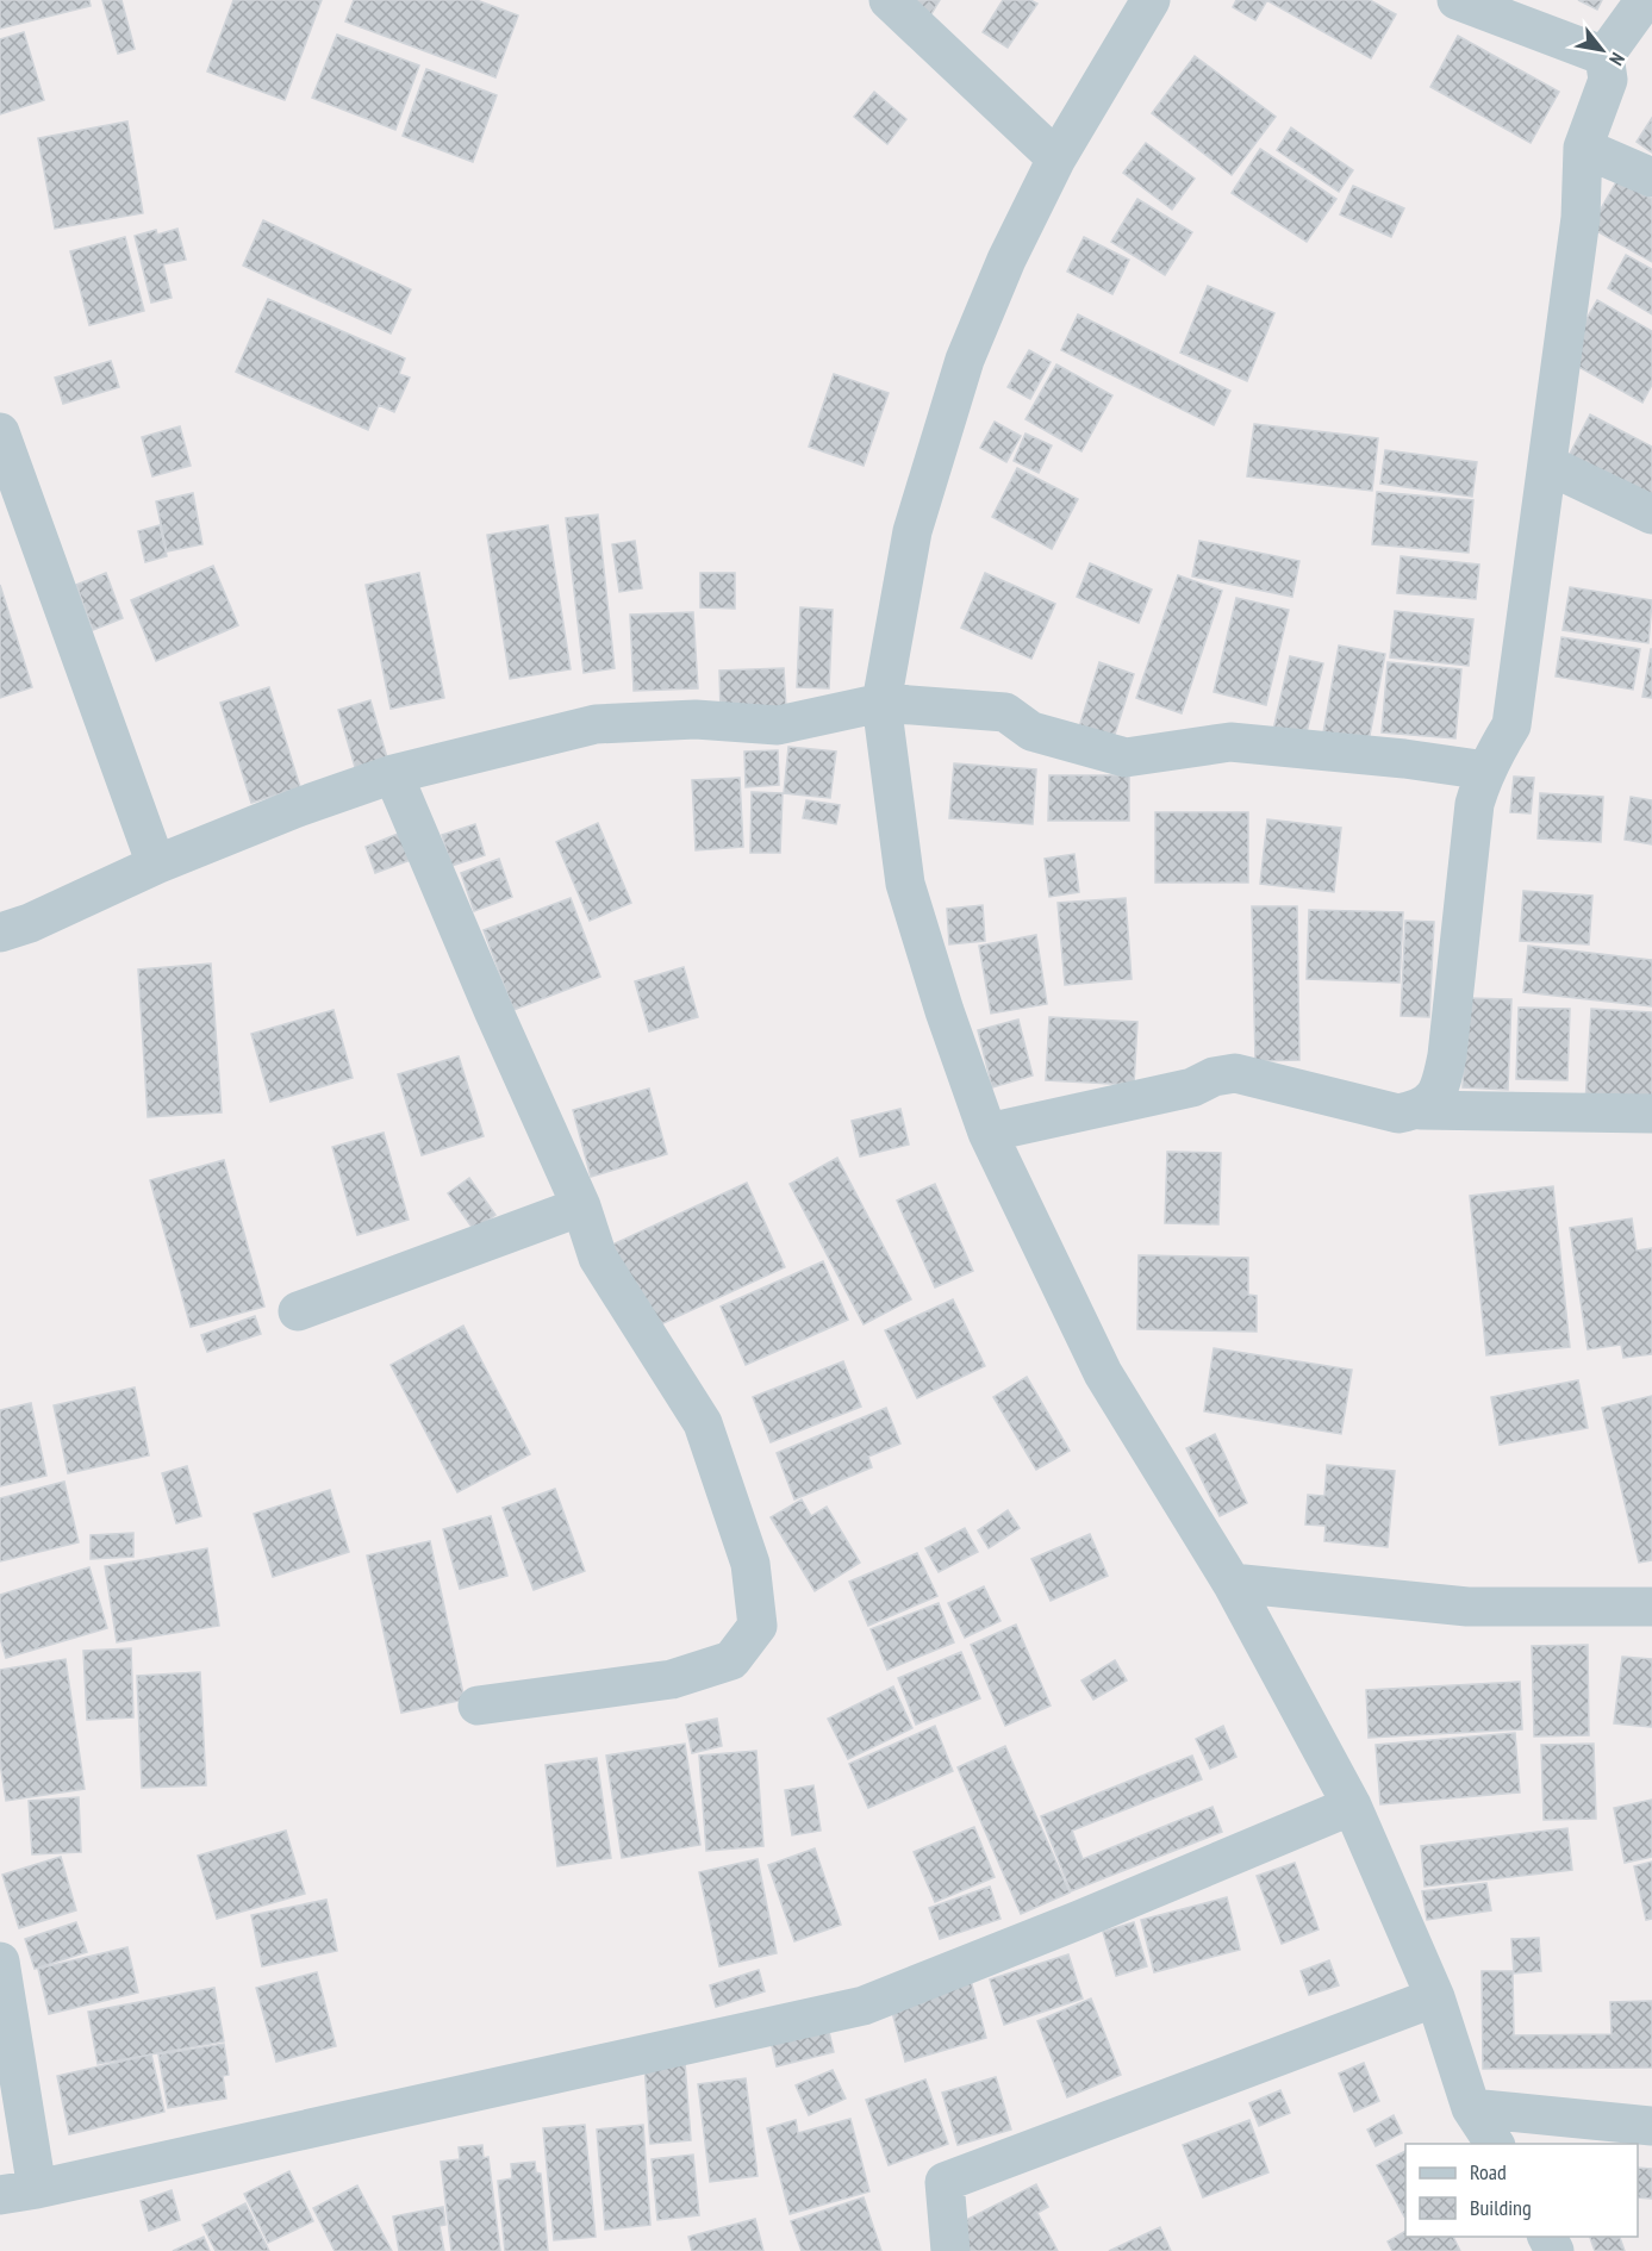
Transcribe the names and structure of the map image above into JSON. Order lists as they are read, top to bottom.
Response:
{
  "legend": ["Road", "Building"],
  "north": "bottom right"
}
